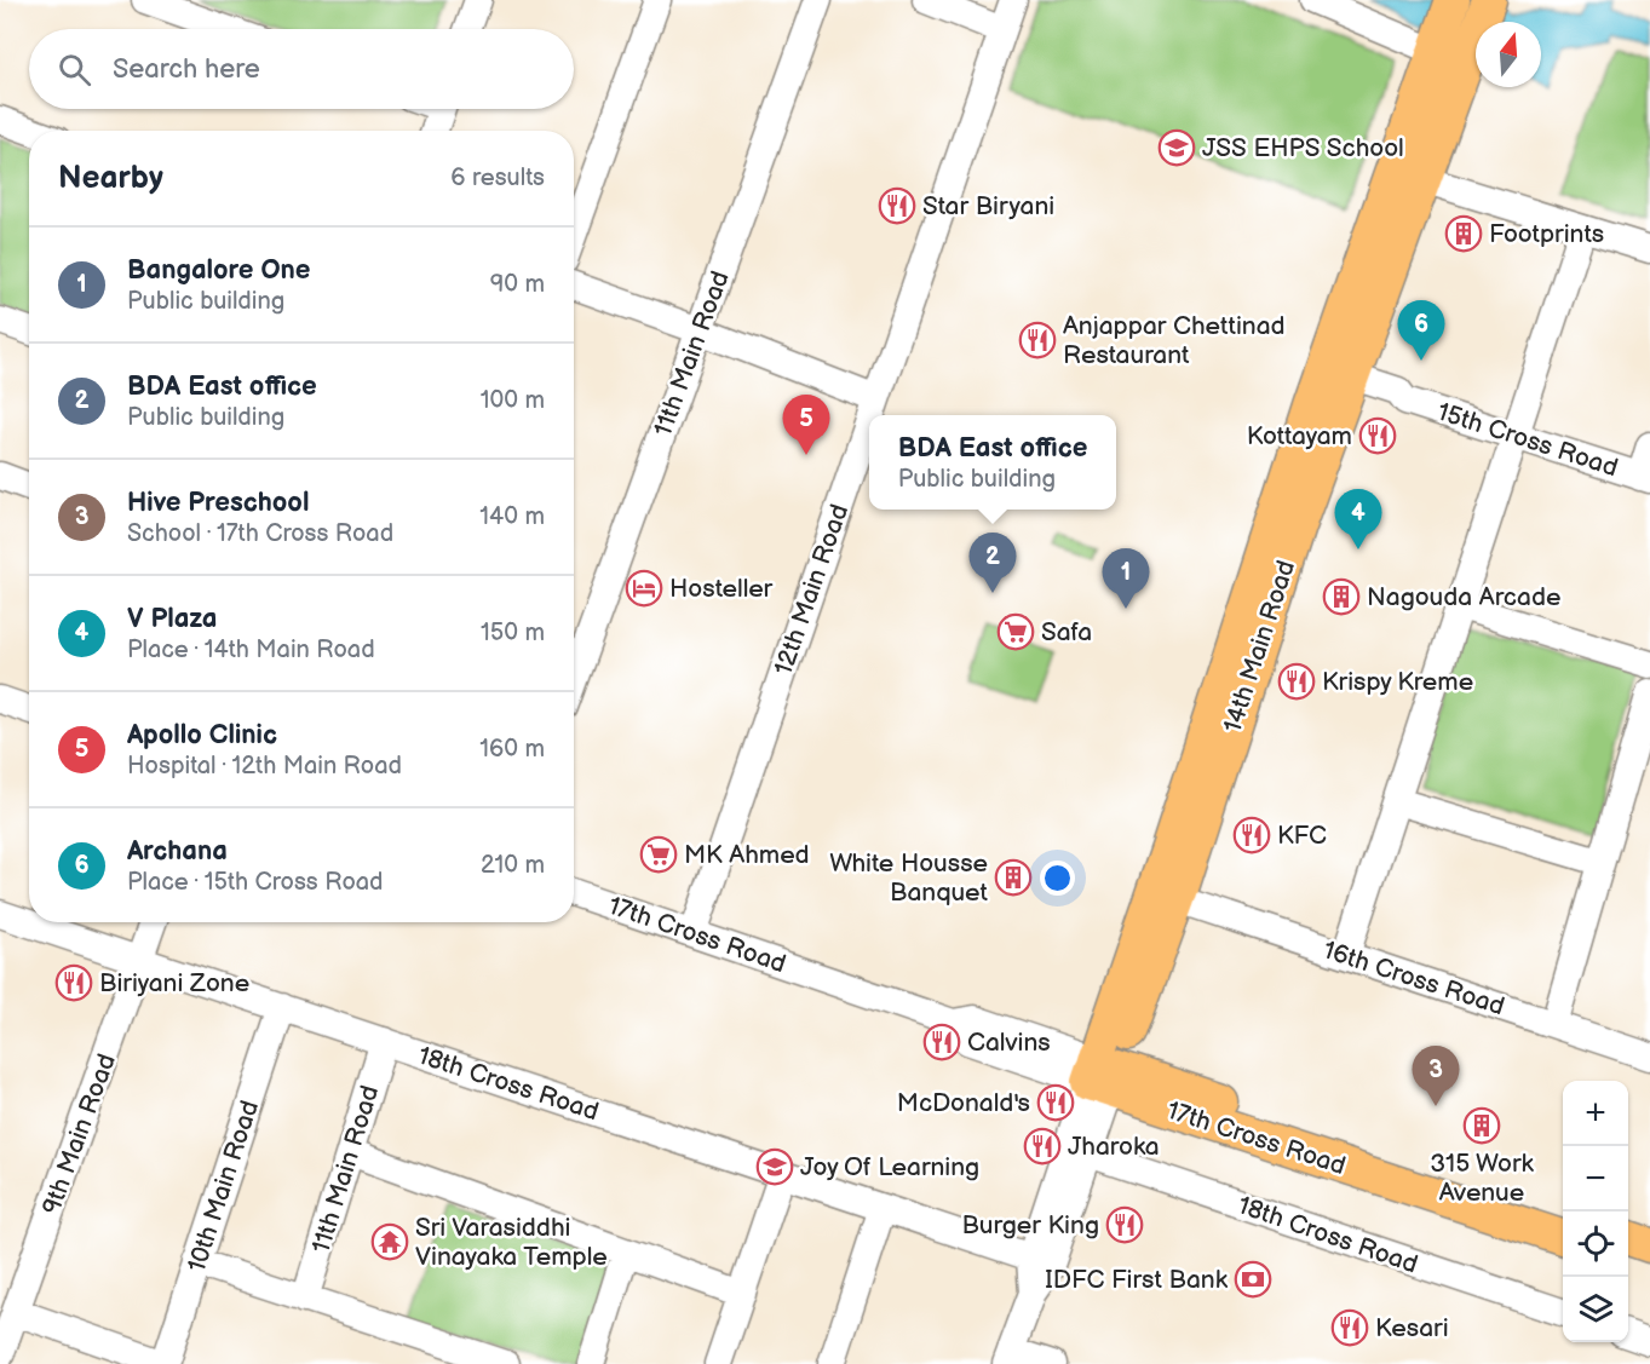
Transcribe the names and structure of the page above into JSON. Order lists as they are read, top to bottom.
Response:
{
  "streets": {
    "main road": ["14th Main Road", "17th Cross Road"],
    "street": [
      "11th Main Road",
      "15th Cross Road",
      "12th Main Road",
      "16th Cross Road",
      "18th Cross Road",
      "9th Main Road",
      "10th Main Road"
    ]
  },
  "crossings": [
    ["11th Main Road", "18th Cross Road"],
    ["15th Cross Road", "14th Main Road"],
    ["12th Main Road", "17th Cross Road"],
    ["14th Main Road", "17th Cross Road"],
    ["14th Main Road", "16th Cross Road"],
    ["14th Main Road", "18th Cross Road"],
    ["18th Cross Road", "9th Main Road"],
    ["18th Cross Road", "10th Main Road"]
  ],
  "places": {
    "school or university": ["JSS EHPS School", "Joy Of Learning"],
    "restaurant": [
      "Star Biryani",
      "Anjappar Chettinad Restaurant",
      "Kottayam",
      "Krispy Kreme",
      "KFC",
      "Biriyani Zone",
      "Calvins",
      "McDonald's",
      "Jharoka",
      "Burger King",
      "Kesari"
    ],
    "building": [
      "Footprints",
      "Nagouda Arcade",
      "White Housse Banquet",
      "315 Work Avenue"
    ],
    "hotel": ["Hosteller"],
    "supermarket": ["Safa", "MK Ahmed"],
    "temple": ["Sri Varasiddhi Vinayaka Temple"],
    "bank": ["IDFC First Bank"]
  },
  "north": "top",
  "page": {
    "search": "Search here",
    "heading": ["Nearby", "6 results"],
    "list": [
      {
        "mark": "1",
        "name": "Bangalore One",
        "note": "Public building",
        "value": "90 m"
      },
      {
        "mark": "2",
        "name": "BDA East office",
        "note": "Public building",
        "value": "100 m"
      },
      {
        "mark": "3",
        "name": "Hive Preschool",
        "note": "School · 17th Cross Road",
        "value": "140 m"
      },
      {
        "mark": "4",
        "name": "V Plaza",
        "note": "Place · 14th Main Road",
        "value": "150 m"
      },
      {
        "mark": "5",
        "name": "Apollo Clinic",
        "note": "Hospital · 12th Main Road",
        "value": "160 m"
      },
      {
        "mark": "6",
        "name": "Archana",
        "note": "Place · 15th Cross Road",
        "value": "210 m"
      }
    ],
    "pins": [
      "6",
      "5",
      "4",
      "2",
      "1",
      "3"
    ],
    "popup": ["BDA East office", "Public building"],
    "map_buttons": ["+", "−"]
  }
}
